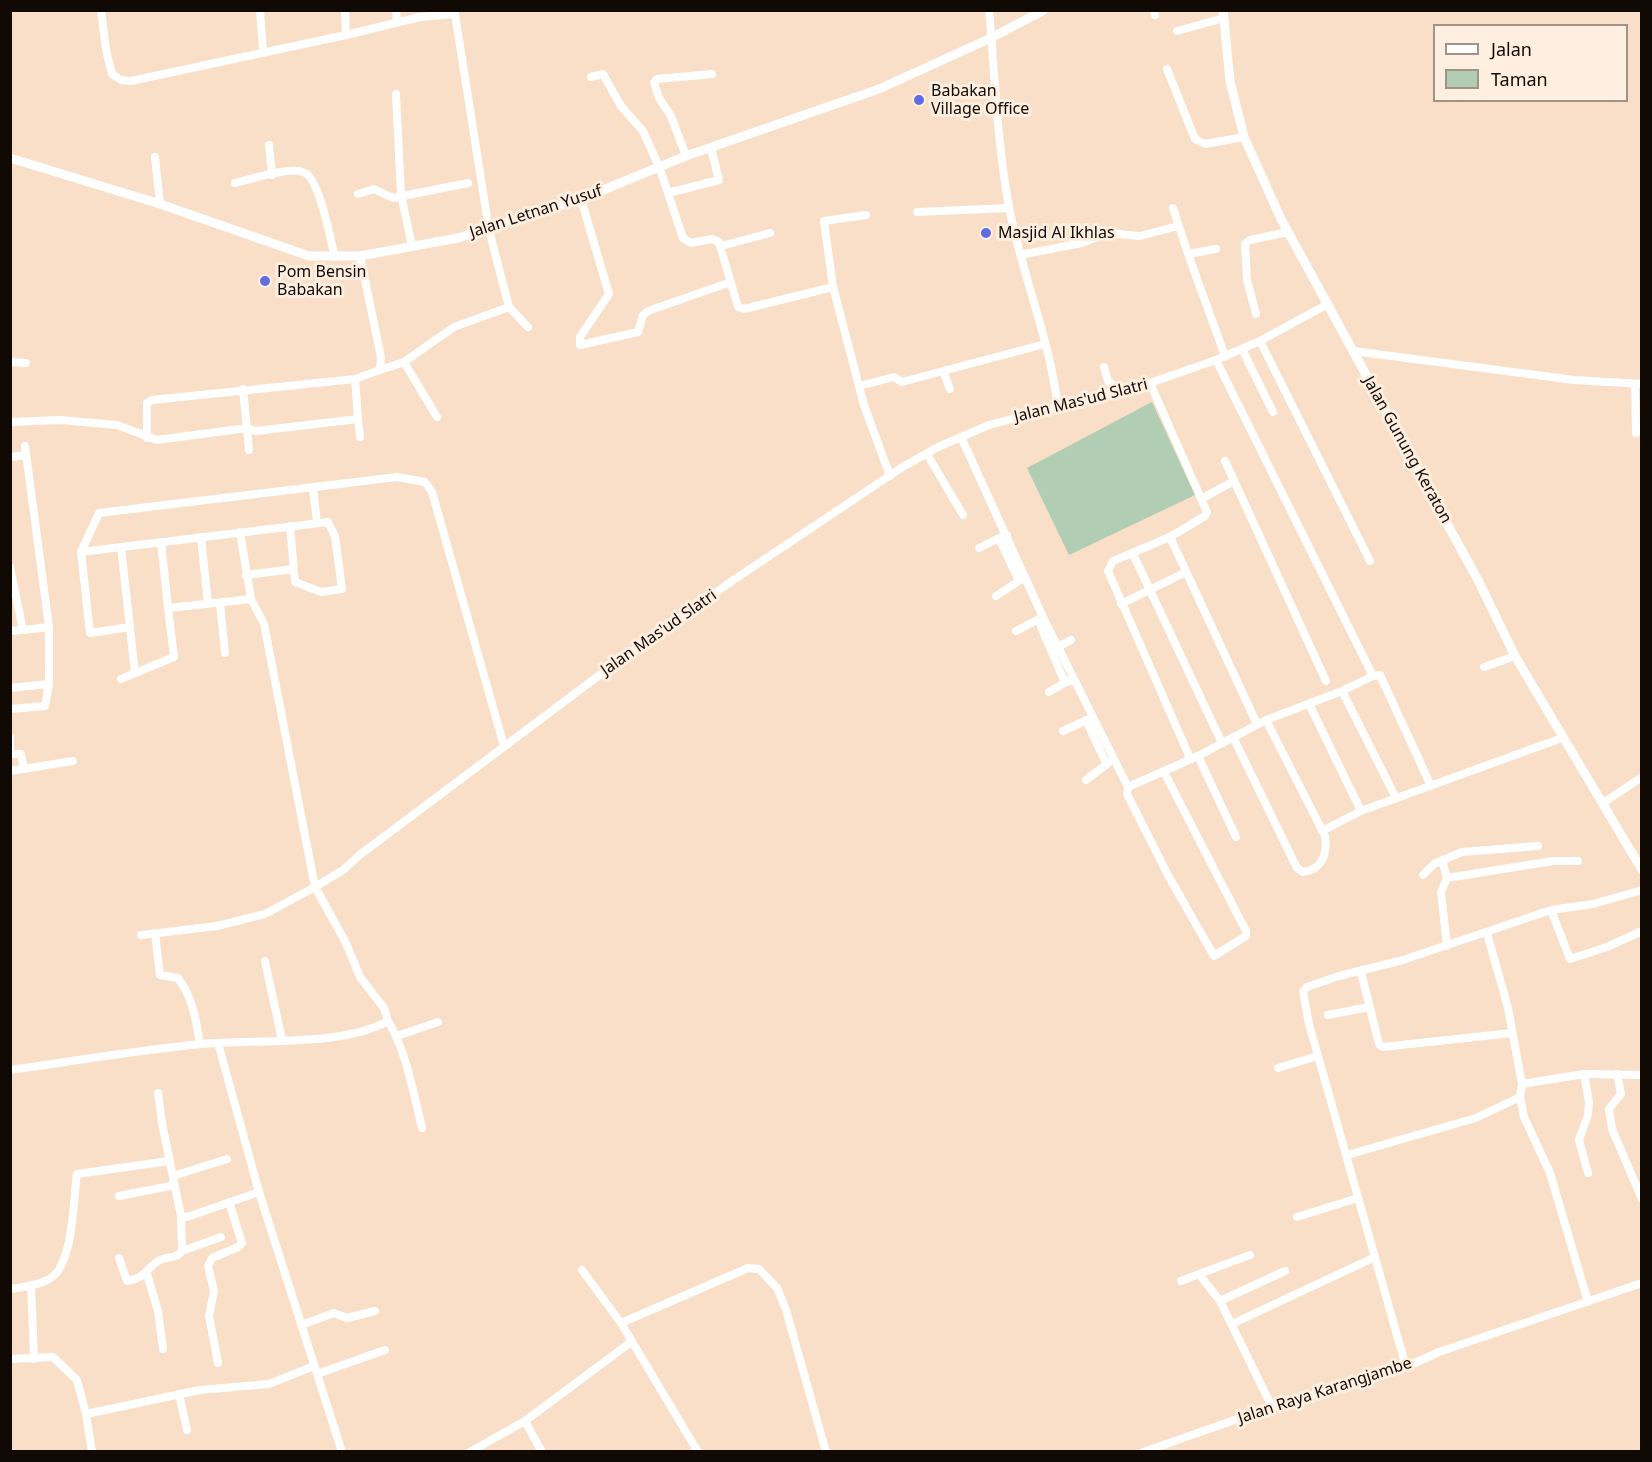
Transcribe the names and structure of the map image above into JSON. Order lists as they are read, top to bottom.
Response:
{
  "streets": {
    "street": [
      "Jalan Letnan Yusuf",
      "Jalan Mas'ud Slatri",
      "Jalan Gunung Keraton",
      "Jalan Raya Karangjambe"
    ]
  },
  "crossings": [
    ["Jalan Mas'ud Slatri", "Jalan Gunung Keraton"]
  ],
  "places": ["Babakan Village Office", "Masjid Al Ikhlas", "Pom Bensin Babakan"],
  "legend": ["Jalan", "Taman"]
}
